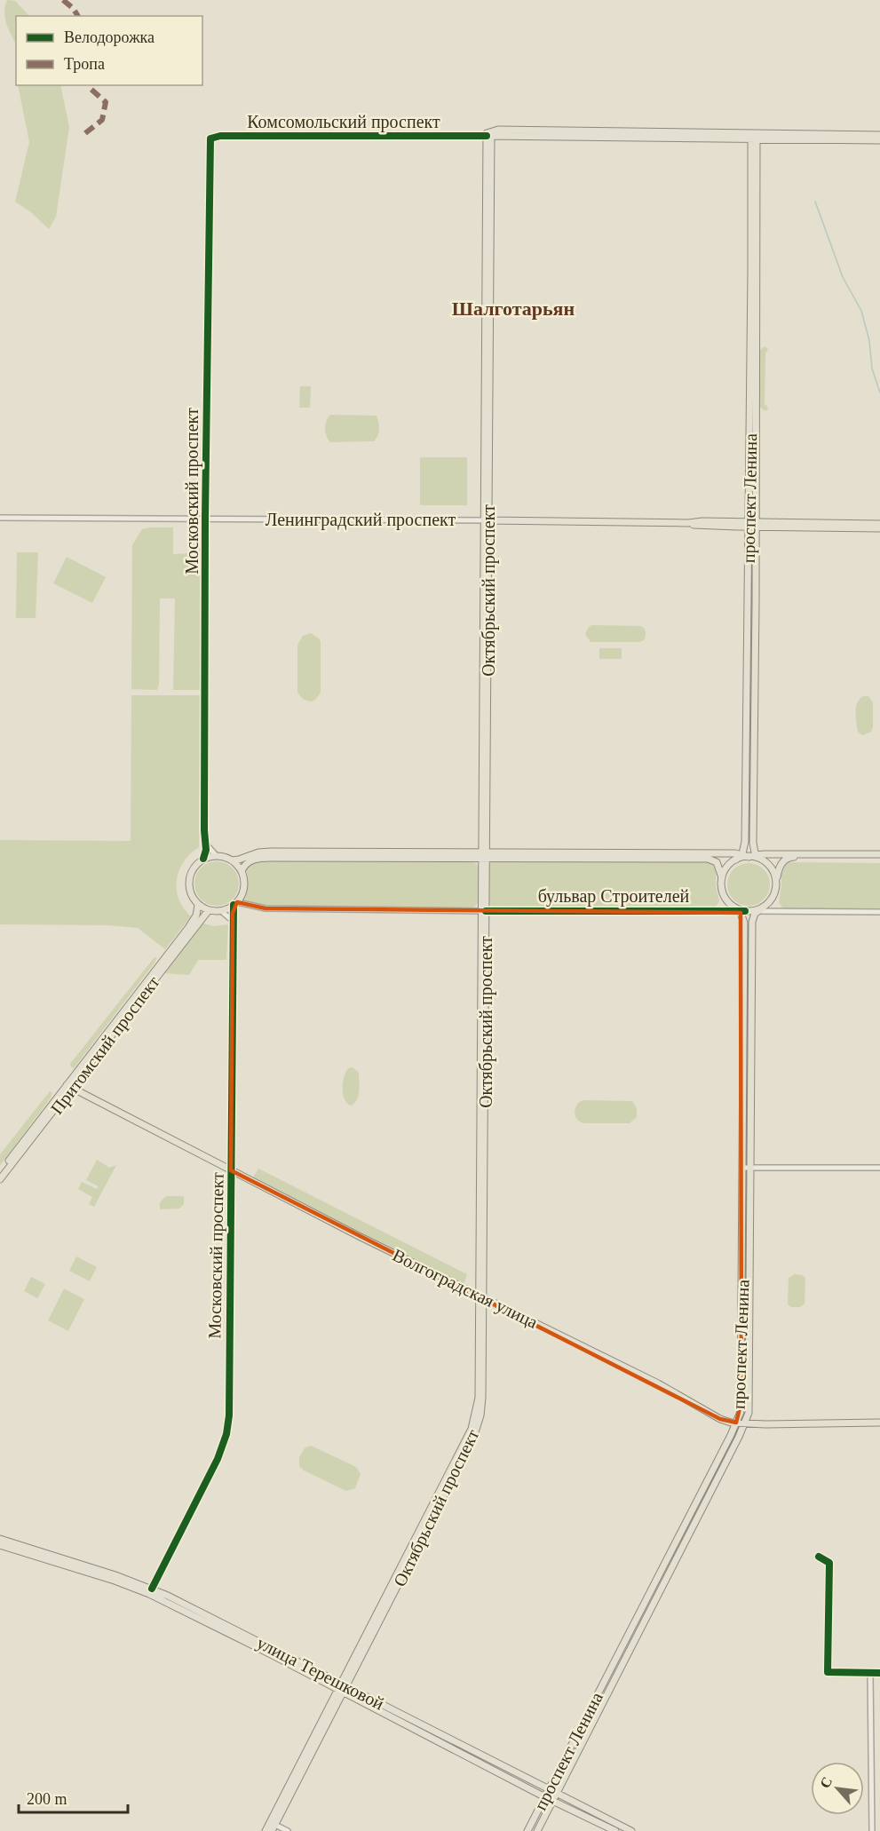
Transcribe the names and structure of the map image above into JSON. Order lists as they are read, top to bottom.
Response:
{
  "streets": {
    "main road": [
      "Комсомольский проспект",
      "проспект Ленина",
      "Ленинградский проспект",
      "Октябрьский проспект",
      "Притомский проспект",
      "Волгоградская улица",
      "улица Терешковой"
    ],
    "street": ["Московский проспект", "бульвар Строителей"]
  },
  "crossings": [
    ["Комсомольский проспект", "Московский проспект"],
    ["Комсомольский проспект", "проспект Ленина"],
    ["Комсомольский проспект", "Октябрьский проспект"],
    ["Московский проспект", "Ленинградский проспект"],
    ["Московский проспект", "бульвар Строителей"],
    ["Московский проспект", "Притомский проспект"],
    ["Московский проспект", "Волгоградская улица"],
    ["Московский проспект", "улица Терешковой"],
    ["проспект Ленина", "Ленинградский проспект"],
    ["проспект Ленина", "бульвар Строителей"],
    ["проспект Ленина", "Волгоградская улица"],
    ["проспект Ленина", "улица Терешковой"],
    ["Ленинградский проспект", "Октябрьский проспект"],
    ["Октябрьский проспект", "бульвар Строителей"],
    ["Октябрьский проспект", "Волгоградская улица"],
    ["Октябрьский проспект", "улица Терешковой"],
    ["бульвар Строителей", "Притомский проспект"],
    ["Притомский проспект", "Волгоградская улица"]
  ],
  "districts": ["Шалготарьян"],
  "legend": ["Велодорожка", "Тропа"],
  "scale_bar": "200 m",
  "north": "top left"
}
